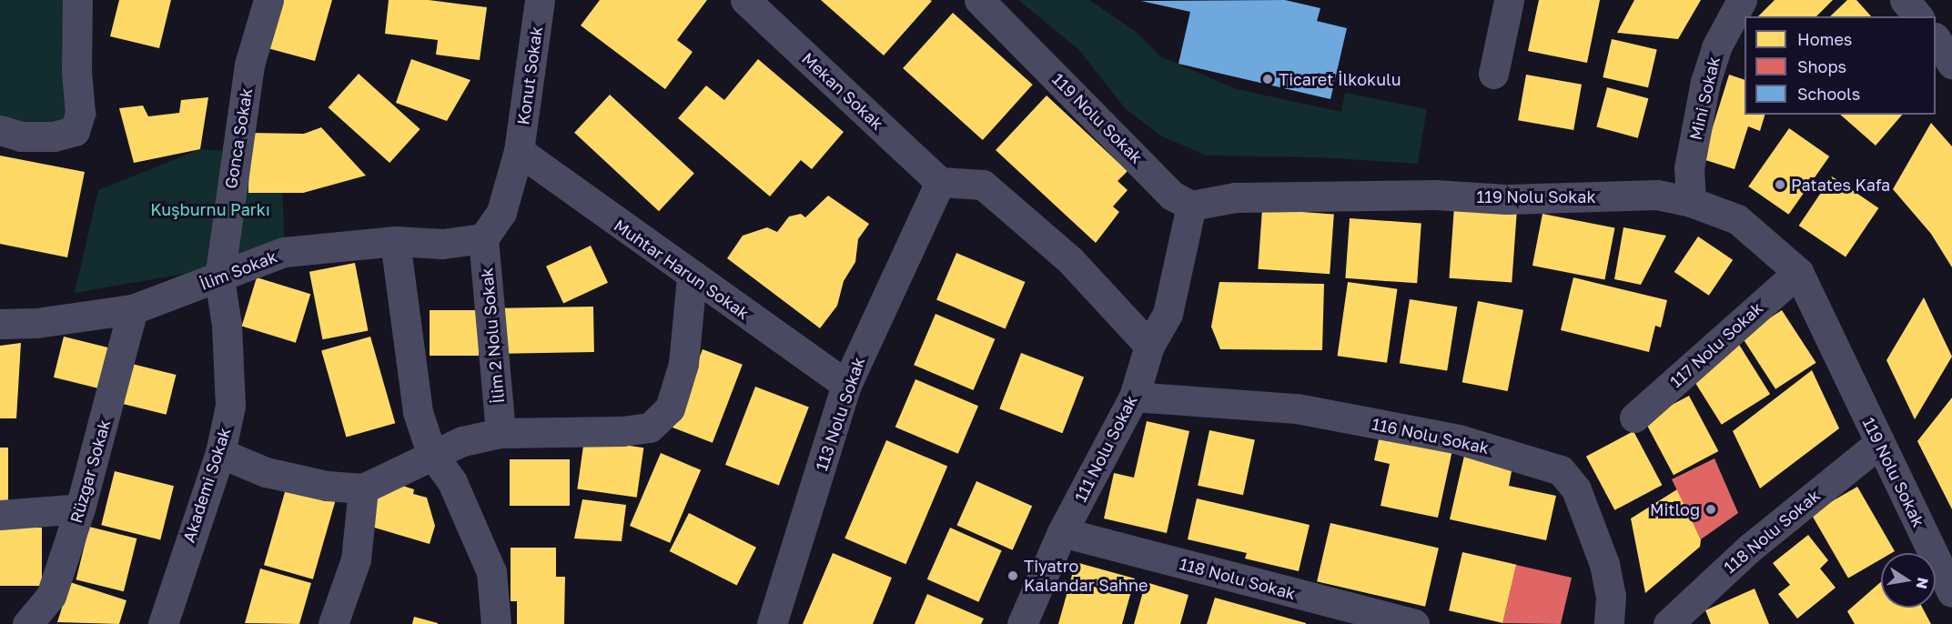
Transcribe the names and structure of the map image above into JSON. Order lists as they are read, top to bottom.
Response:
{
  "streets": {
    "street": [
      "Konut Sokak",
      "Mekan Sokak",
      "Mini Sokak",
      "119 Nolu Sokak",
      "Gonca Sokak",
      "Muhtar Harun Sokak",
      "İlim Sokak",
      "İlim 2 Nolu Sokak",
      "117 Nolu Sokak",
      "113 Nolu Sokak",
      "116 Nolu Sokak",
      "111 Nolu Sokak",
      "Rüzgar Sokak",
      "Akademi Sokak",
      "118 Nolu Sokak"
    ]
  },
  "crossings": [
    ["Konut Sokak", "Muhtar Harun Sokak"],
    ["Mekan Sokak", "113 Nolu Sokak"],
    ["Mini Sokak", "119 Nolu Sokak"],
    ["119 Nolu Sokak", "117 Nolu Sokak"],
    ["119 Nolu Sokak", "111 Nolu Sokak"],
    ["119 Nolu Sokak", "118 Nolu Sokak"],
    ["Gonca Sokak", "İlim Sokak"],
    ["Gonca Sokak", "Akademi Sokak"],
    ["Muhtar Harun Sokak", "113 Nolu Sokak"],
    ["İlim Sokak", "İlim 2 Nolu Sokak"],
    ["İlim Sokak", "Rüzgar Sokak"],
    ["İlim Sokak", "Akademi Sokak"],
    ["116 Nolu Sokak", "111 Nolu Sokak"],
    ["111 Nolu Sokak", "118 Nolu Sokak"]
  ],
  "parks": ["Kuşburnu Parkı"],
  "places": [
    "Ticaret İlkokulu",
    "Patates Kafa",
    "Mitlog",
    "Tiyatro Kalandar Sahne"
  ],
  "legend": ["Homes", "Shops", "Schools"],
  "north": "right"
}
